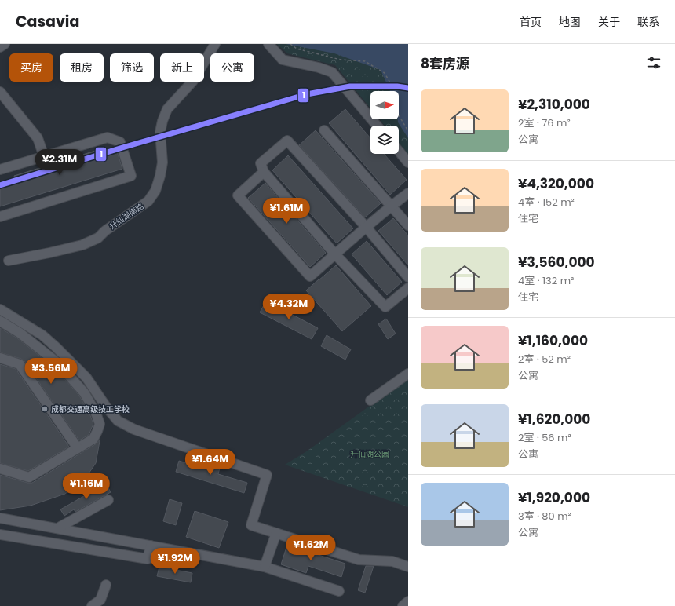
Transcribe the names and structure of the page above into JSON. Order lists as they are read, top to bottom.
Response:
{
  "streets": {
    "street": ["升仙湖南路"]
  },
  "parks": ["升仙湖公园"],
  "places": ["成都交通高级技工学校"],
  "lines": ["transit line 1"],
  "north": "right",
  "page": {
    "header": "Casavia",
    "nav": [
      "首页",
      "地图",
      "关于",
      "联系"
    ],
    "heading": "8套房源",
    "chip": [
      "买房",
      "租房",
      "筛选",
      "新上",
      "公寓"
    ],
    "list": [
      {
        "name": "¥2,310,000",
        "note": "2室 · 76 m² · 公寓"
      },
      {
        "name": "¥4,320,000",
        "note": "4室 · 152 m² · 住宅"
      },
      {
        "name": "¥3,560,000",
        "note": "4室 · 132 m² · 住宅"
      },
      {
        "name": "¥1,160,000",
        "note": "2室 · 52 m² · 公寓"
      },
      {
        "name": "¥1,620,000",
        "note": "2室 · 56 m² · 公寓"
      },
      {
        "name": "¥1,920,000",
        "note": "3室 · 80 m² · 公寓"
      }
    ],
    "price": [
      "¥2.31M",
      "¥1.61M",
      "¥4.32M",
      "¥3.56M",
      "¥1.64M",
      "¥1.16M",
      "¥1.62M",
      "¥1.92M"
    ]
  }
}
